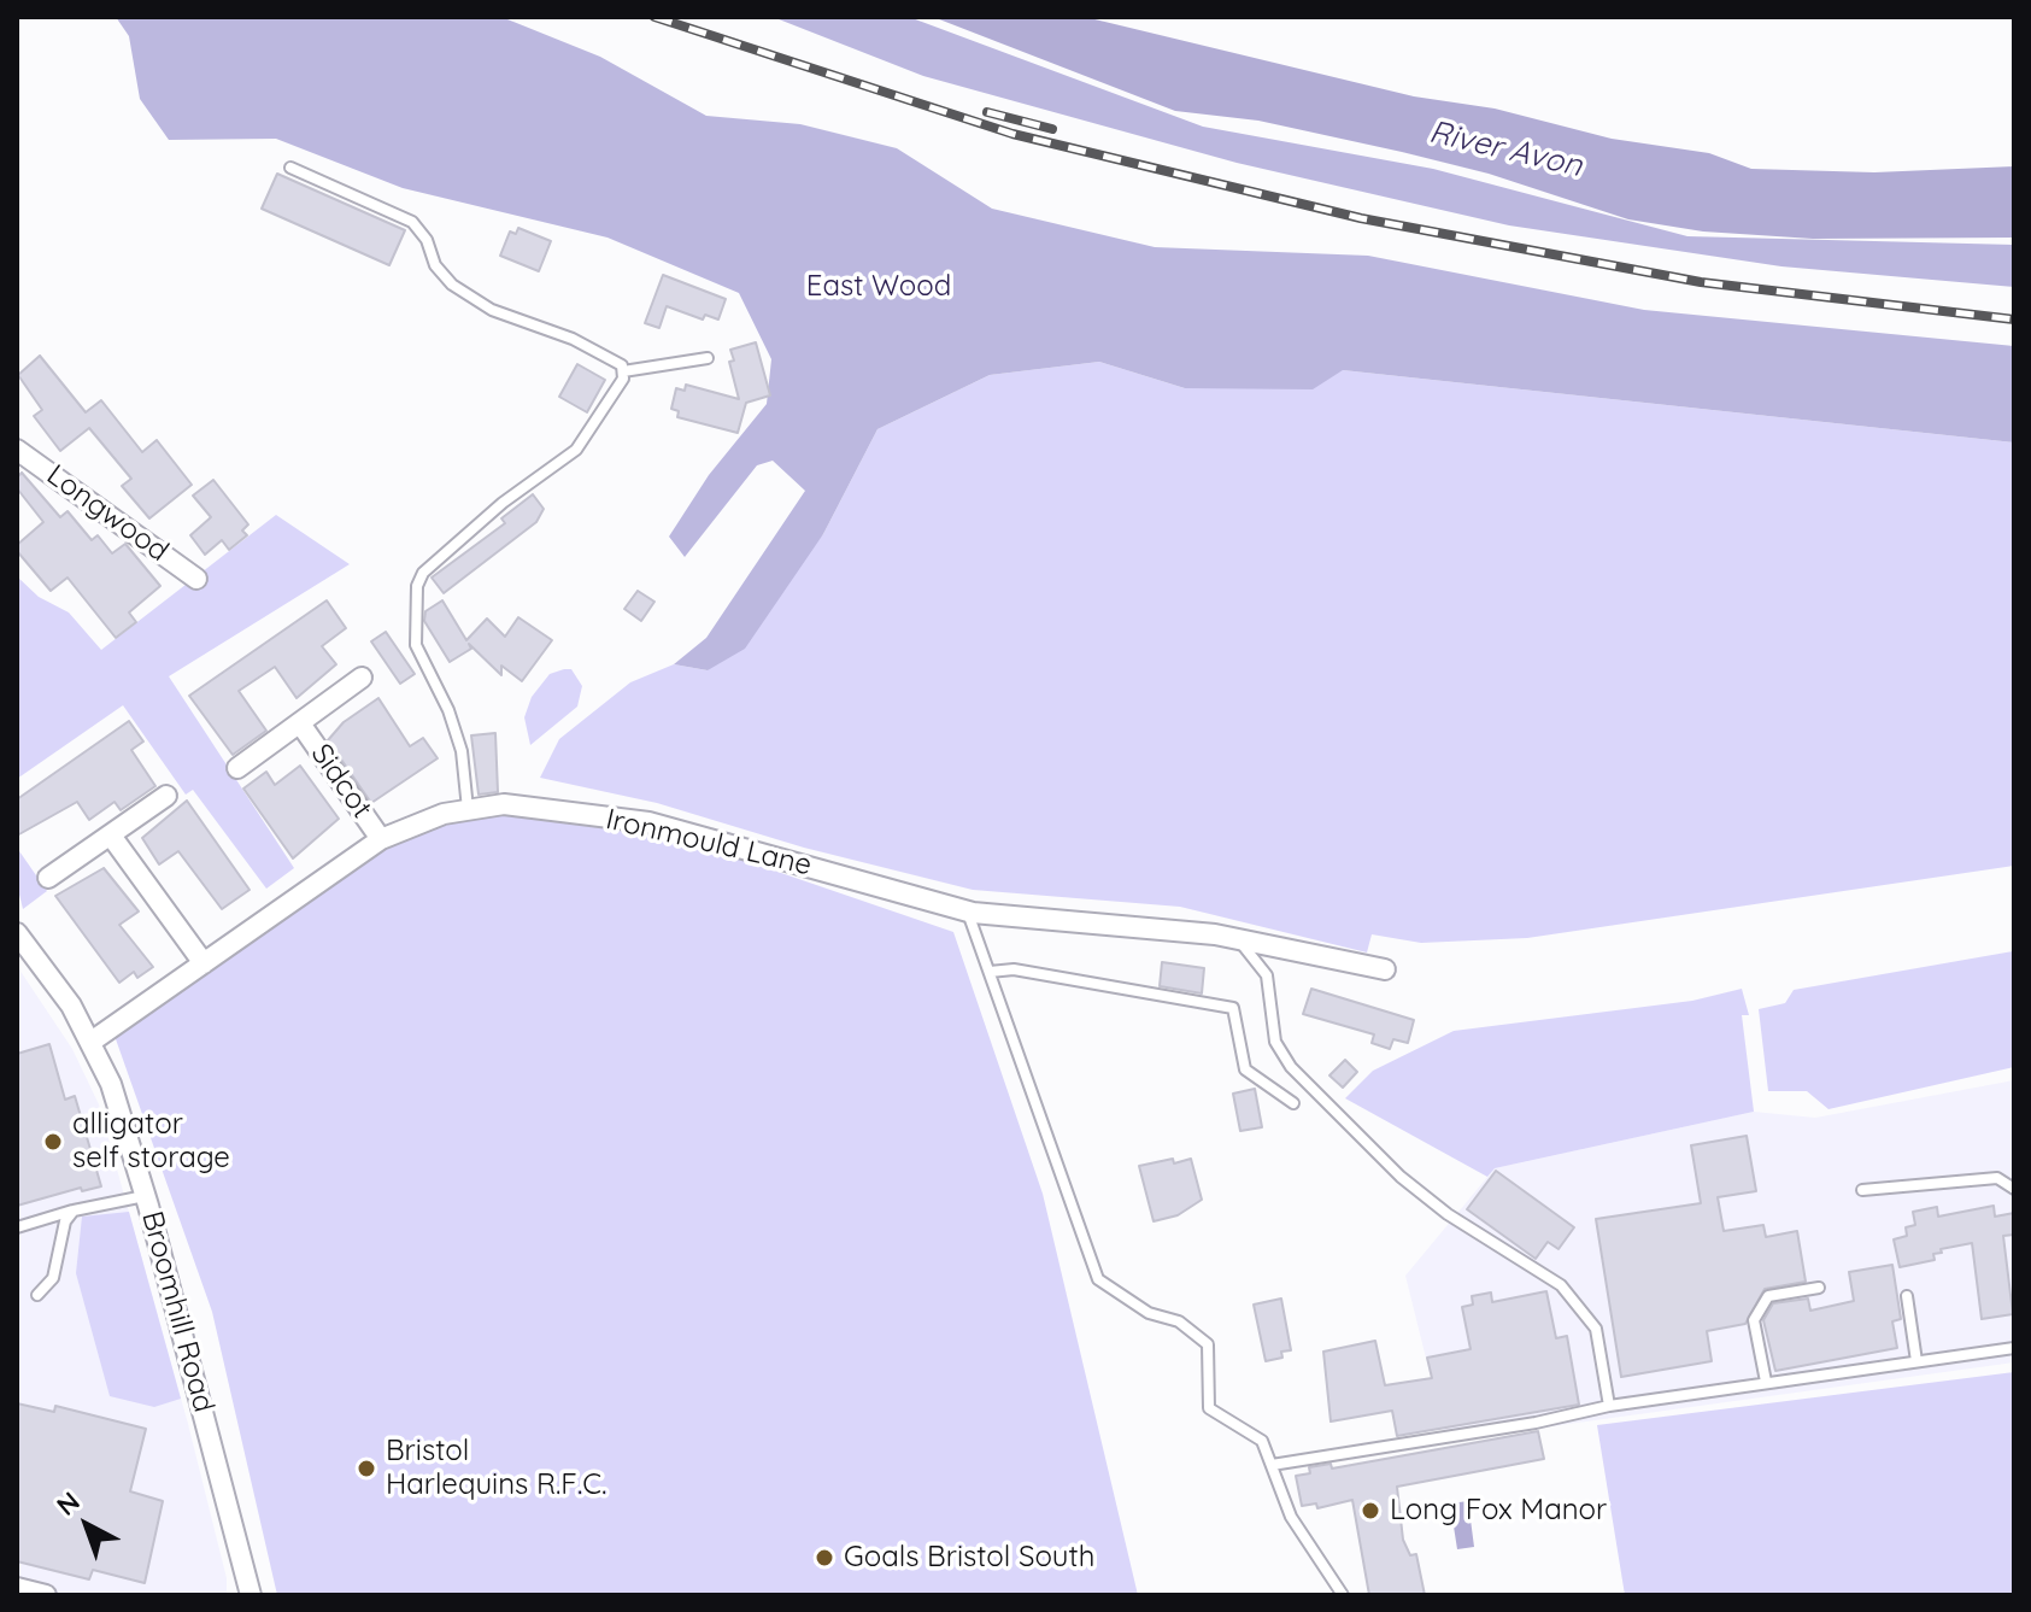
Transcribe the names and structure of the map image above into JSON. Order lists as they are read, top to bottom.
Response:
{
  "streets": {
    "street": [
      "Longwood",
      "Sidcot",
      "Ironmould Lane",
      "Broomhill Road"
    ]
  },
  "crossings": [
    ["Sidcot", "Ironmould Lane"],
    ["Ironmould Lane", "Broomhill Road"]
  ],
  "water": ["River Avon"],
  "parks": ["East Wood"],
  "places": [
    "alligator self storage",
    "Bristol Harlequins R.F.C.",
    "Long Fox Manor",
    "Goals Bristol South"
  ],
  "north": "top left"
}
